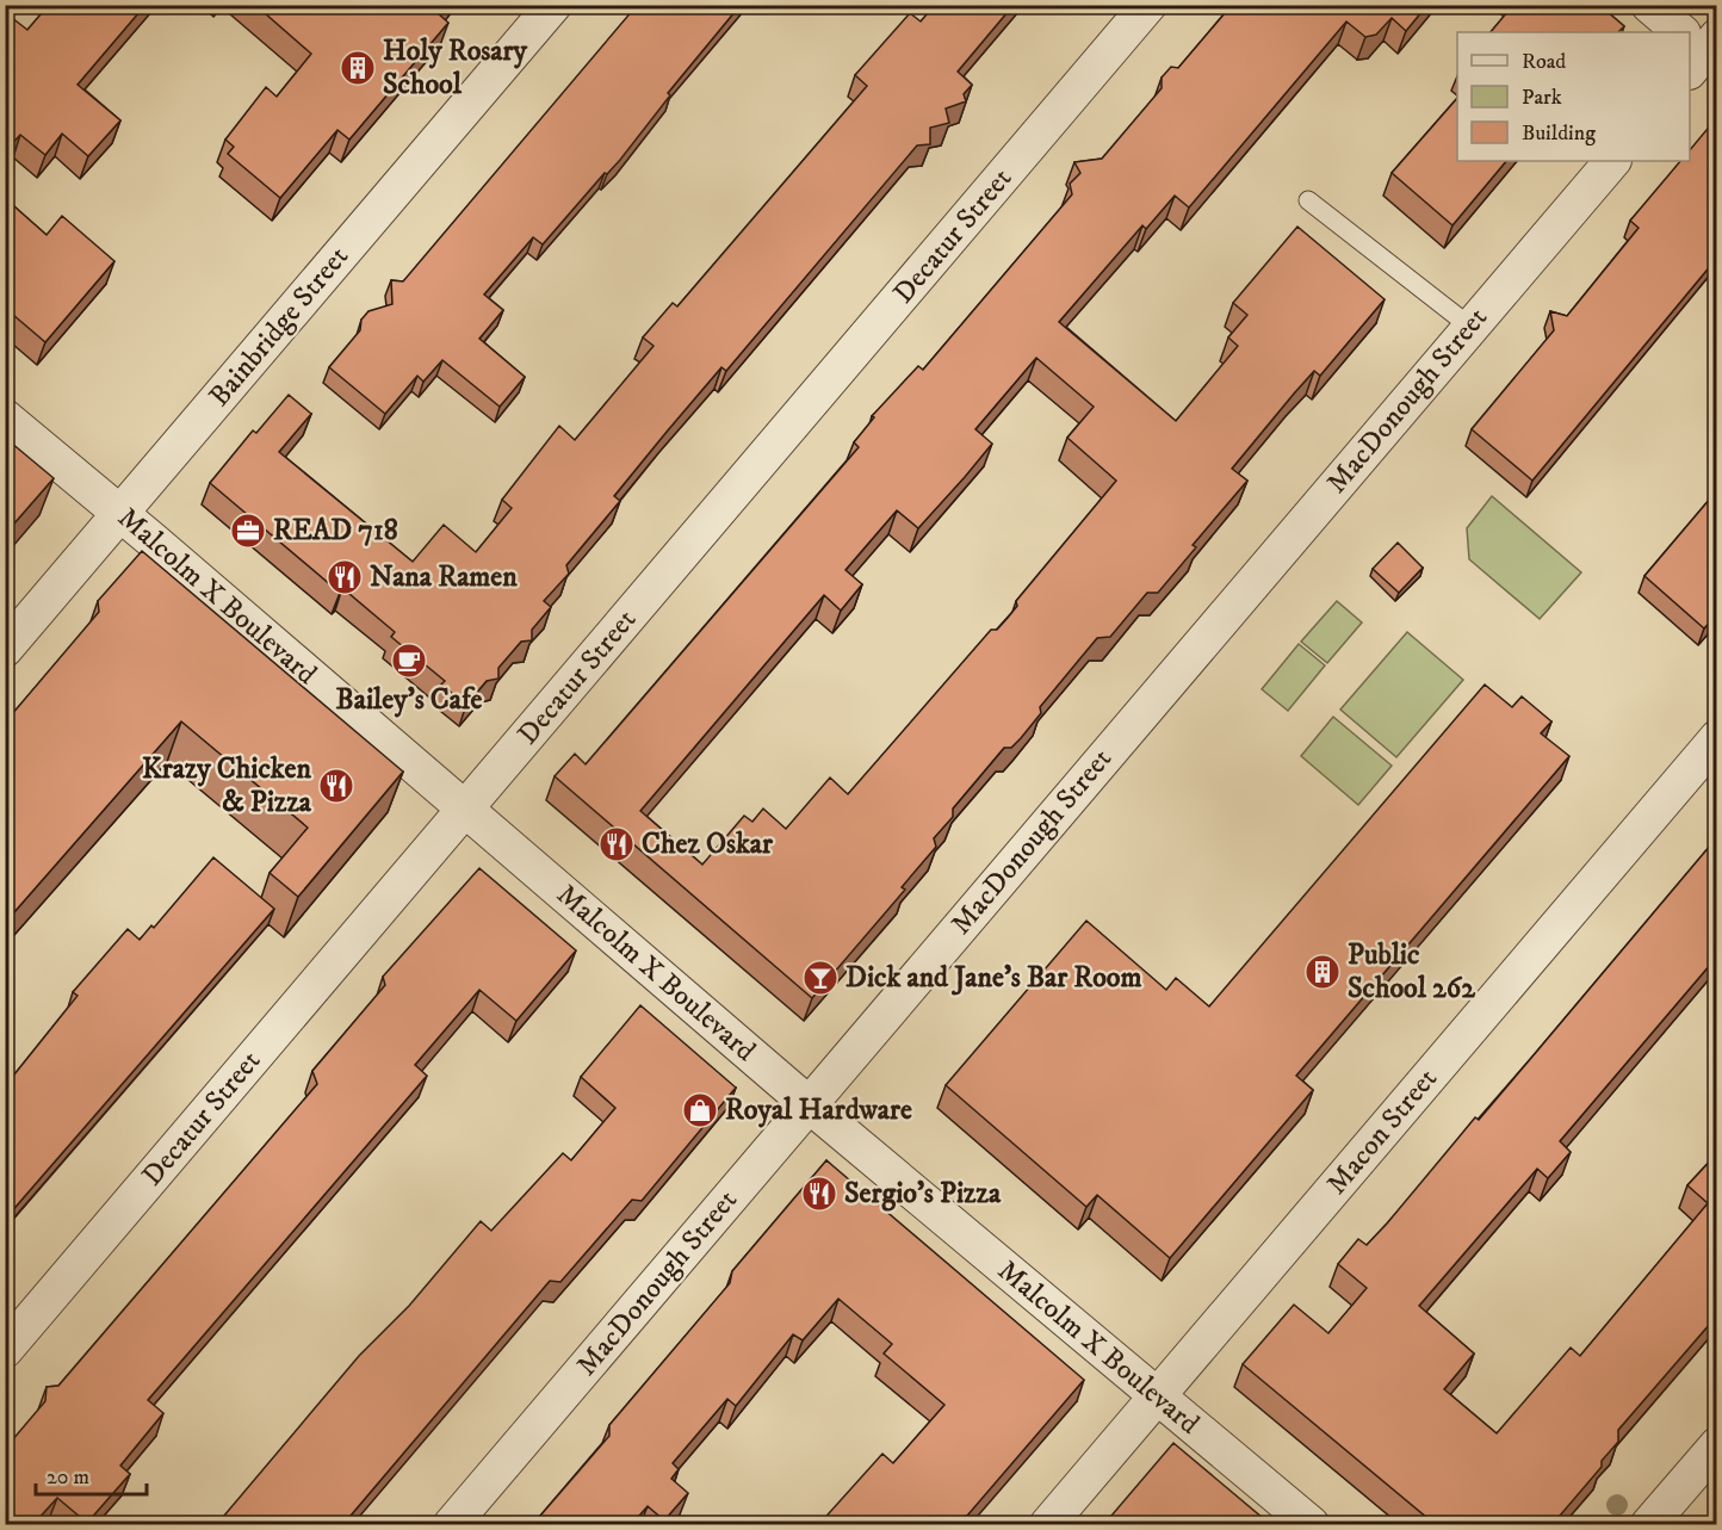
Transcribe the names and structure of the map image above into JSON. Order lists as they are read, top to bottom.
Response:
{
  "streets": {
    "street": [
      "Decatur Street",
      "Bainbridge Street",
      "MacDonough Street",
      "Malcolm X Boulevard",
      "Macon Street"
    ]
  },
  "crossings": [
    ["Decatur Street", "Malcolm X Boulevard"],
    ["Bainbridge Street", "Malcolm X Boulevard"],
    ["MacDonough Street", "Malcolm X Boulevard"],
    ["Malcolm X Boulevard", "Macon Street"]
  ],
  "places": {
    "building": ["Holy Rosary School", "Public School 262"],
    "office": ["READ 718"],
    "restaurant": [
      "Nana Ramen",
      "Krazy Chicken & Pizza",
      "Chez Oskar",
      "Sergio's Pizza"
    ],
    "cafe": ["Bailey’s Cafe"],
    "bar": ["Dick and Jane's Bar Room"],
    "shop": ["Royal Hardware"]
  },
  "legend": ["Road", "Park", "Building"],
  "scale_bar": "20 m"
}
